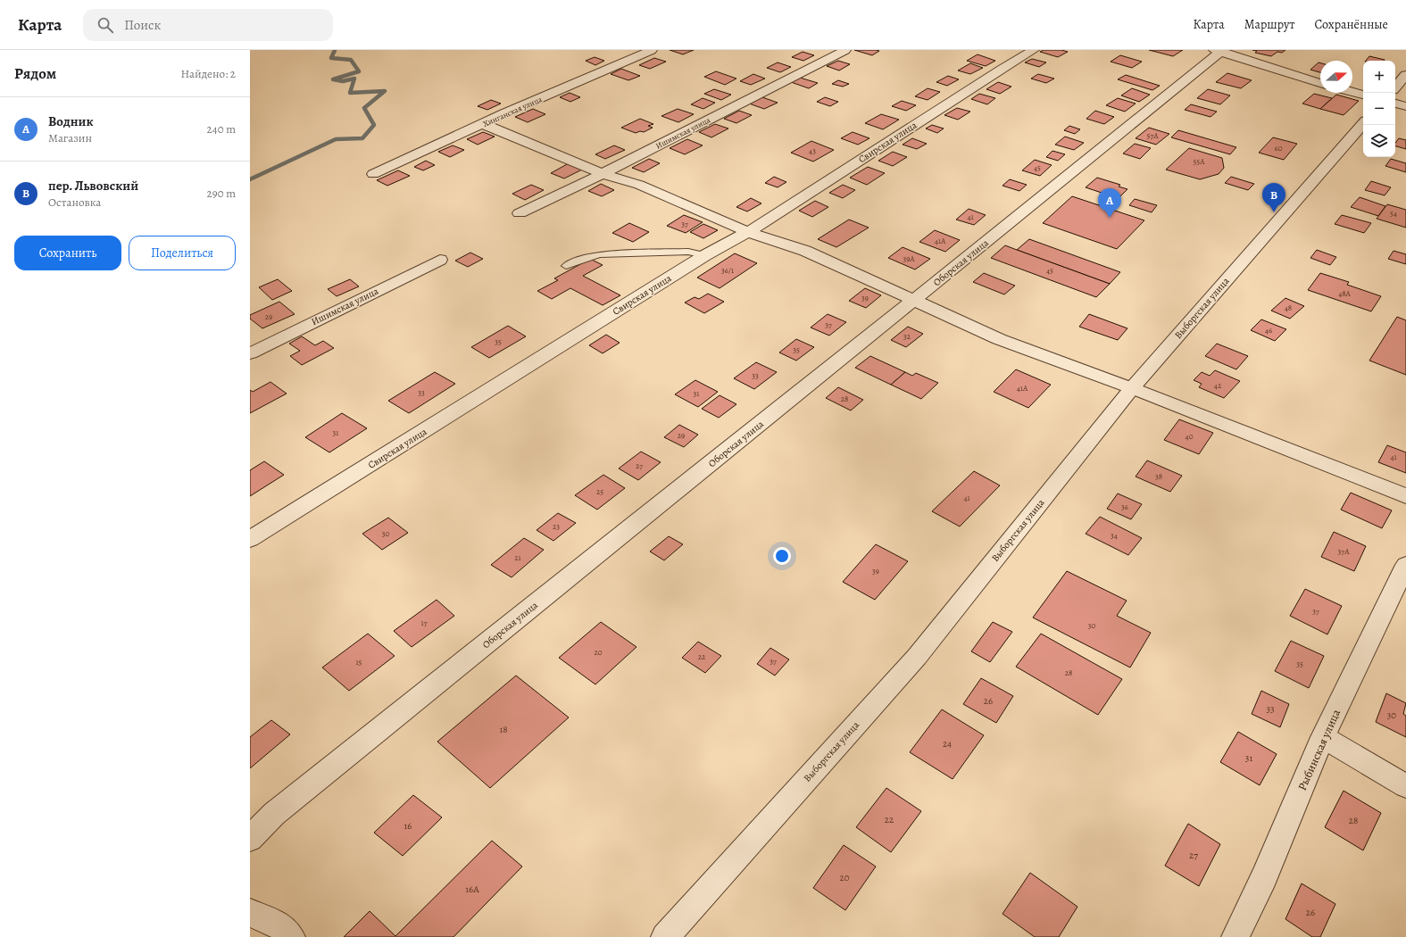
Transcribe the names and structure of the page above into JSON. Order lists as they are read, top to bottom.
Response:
{
  "streets": {
    "street": [
      "Хинганская улица",
      "Ишимская улица",
      "Свирская улица",
      "Оборская улица",
      "Выборгская улица",
      "Рыбинская улица"
    ]
  },
  "house_numbers": [
    "57А",
    "60",
    "43",
    "55А",
    "45",
    "54",
    "41",
    "37",
    "41А",
    "39А",
    "36/1",
    "45",
    "48А",
    "39",
    "48",
    "29",
    "37",
    "46",
    "32",
    "35",
    "35",
    "33",
    "42",
    "41А",
    "33",
    "31",
    "28",
    "31",
    "29",
    "40",
    "41",
    "27",
    "38",
    "25",
    "41",
    "36",
    "23",
    "30",
    "34",
    "37А",
    "21",
    "39",
    "37",
    "17",
    "30",
    "20",
    "22",
    "37",
    "15",
    "35",
    "28",
    "26",
    "33",
    "30",
    "18",
    "24",
    "31",
    "22",
    "28",
    "16",
    "27",
    "20",
    "16А",
    "26"
  ],
  "north": "right",
  "page": {
    "header": "Карта",
    "search": "Поиск",
    "nav": ["Карта", "Маршрут", "Сохранённые"],
    "heading": ["Рядом", "Найдено: 2"],
    "map_buttons": ["+", "−"],
    "list": [
      {
        "mark": "A",
        "name": "Водник",
        "note": "Магазин",
        "value": "240 m"
      },
      {
        "mark": "B",
        "name": "пер. Львовский",
        "note": "Остановка",
        "value": "290 m"
      }
    ],
    "pins": ["B", "A"],
    "buttons": ["Сохранить", "Поделиться"]
  }
}
